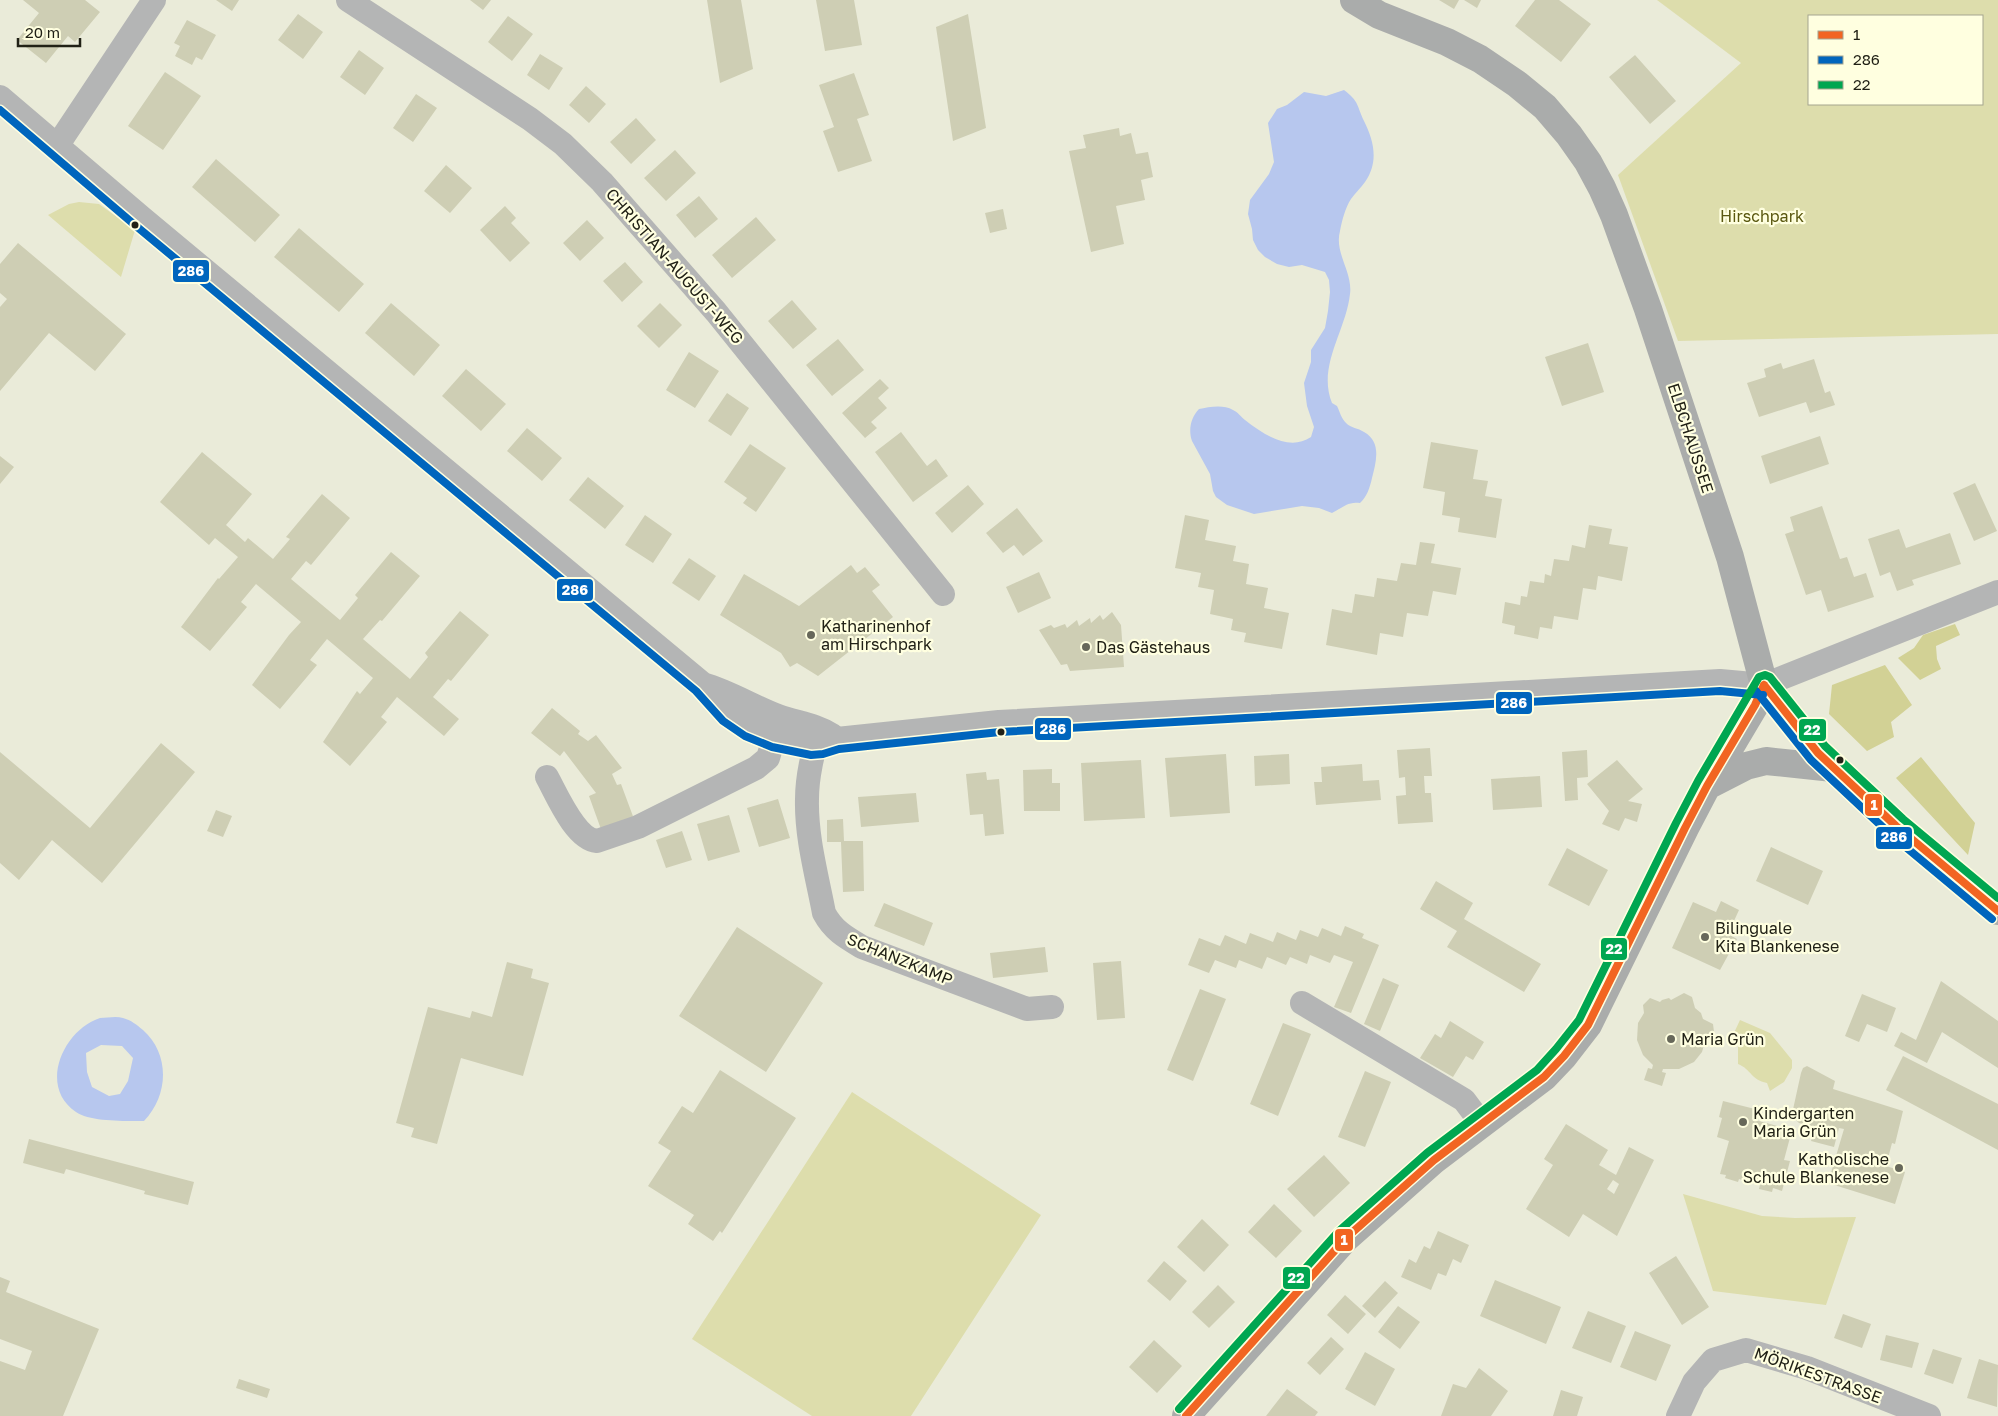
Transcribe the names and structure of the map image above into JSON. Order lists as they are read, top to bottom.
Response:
{
  "streets": {
    "main road": ["ELBCHAUSSEE"],
    "street": ["CHRISTIAN-AUGUST-WEG", "SCHANZKAMP", "MÖRIKESTRASSE"]
  },
  "parks": ["Hirschpark"],
  "places": [
    "Katharinenhof am Hirschpark",
    "Das Gästehaus",
    "Bilinguale Kita Blankenese",
    "Maria Grün",
    "Kindergarten Maria Grün",
    "Katholische Schule Blankenese"
  ],
  "lines": ["transit line 286", "transit line 22", "transit line 1"],
  "legend": ["1", "286", "22"],
  "scale_bar": "20 m"
}
